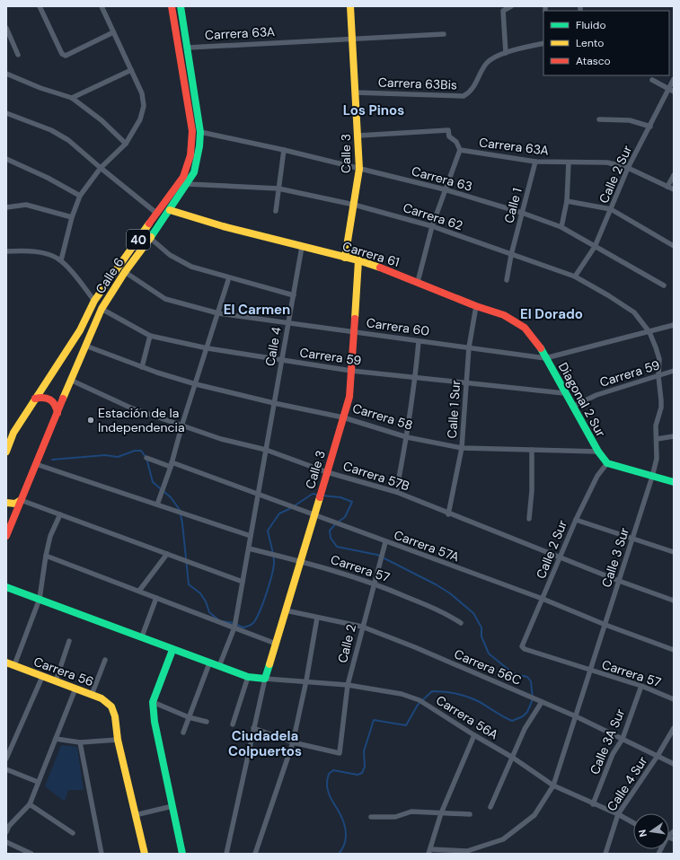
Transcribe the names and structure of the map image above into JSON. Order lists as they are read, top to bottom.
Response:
{
  "streets": {
    "main road": [
      "Calle 3",
      "40",
      "Carrera 61",
      "Calle 6",
      "Diagonal 2 Sur",
      "Carrera 56"
    ],
    "street": [
      "Carrera 63A",
      "Carrera 63Bis",
      "Calle 2 Sur",
      "Carrera 63",
      "Calle 1",
      "Carrera 62",
      "Carrera 60",
      "Calle 4",
      "Carrera 59",
      "Calle 1 Sur",
      "Carrera 58",
      "Carrera 57B",
      "Carrera 57A",
      "Calle 3 Sur",
      "Carrera 57",
      "Calle 2",
      "Carrera 56C",
      "Carrera 56A",
      "Calle 3A Sur",
      "Calle 4 Sur"
    ]
  },
  "crossings": [
    ["Carrera 63A", "Calle 3"],
    ["Carrera 63A", "Calle 2 Sur"],
    ["Carrera 63A", "Calle 1"],
    ["Carrera 63A", "Calle 6"],
    ["Carrera 63Bis", "Calle 3"],
    ["Calle 3", "Carrera 63"],
    ["Calle 3", "Carrera 62"],
    ["Calle 3", "Carrera 61"],
    ["Calle 3", "Carrera 60"],
    ["Calle 3", "Carrera 59"],
    ["Calle 3", "Carrera 58"],
    ["Calle 3", "Carrera 57B"],
    ["Calle 3", "Carrera 57A"],
    ["Calle 3", "Carrera 57"],
    ["Calle 3", "Carrera 56C"],
    ["Calle 3", "Carrera 56A"],
    ["Calle 2 Sur", "Carrera 63"],
    ["Calle 2 Sur", "Carrera 62"],
    ["Calle 2 Sur", "Carrera 57B"],
    ["Calle 2 Sur", "Carrera 57A"],
    ["Calle 2 Sur", "Carrera 57"],
    ["Carrera 63", "Calle 1"],
    ["Carrera 63", "Calle 6"],
    ["Calle 1", "Carrera 62"],
    ["Carrera 62", "Calle 6"],
    ["Carrera 62", "Carrera 60"],
    ["Carrera 62", "Calle 3 Sur"],
    ["Carrera 61", "Calle 6"],
    ["Carrera 61", "Carrera 60"],
    ["Carrera 61", "Calle 4"],
    ["Carrera 61", "Diagonal 2 Sur"],
    ["Carrera 61", "Calle 1 Sur"],
    ["Calle 6", "Carrera 60"],
    ["Calle 6", "Carrera 59"],
    ["Calle 6", "Carrera 58"],
    ["Calle 6", "Carrera 57B"],
    ["Carrera 60", "Calle 4"],
    ["Carrera 60", "Diagonal 2 Sur"],
    ["Carrera 60", "Calle 1 Sur"],
    ["Carrera 60", "Calle 3 Sur"],
    ["Calle 4", "Carrera 59"],
    ["Calle 4", "Carrera 58"],
    ["Calle 4", "Carrera 57B"],
    ["Calle 4", "Carrera 57A"],
    ["Calle 4", "Carrera 57"],
    ["Carrera 59", "Diagonal 2 Sur"],
    ["Carrera 59", "Calle 1 Sur"],
    ["Carrera 59", "Calle 3 Sur"],
    ["Diagonal 2 Sur", "Carrera 58"],
    ["Calle 1 Sur", "Carrera 58"],
    ["Calle 1 Sur", "Carrera 57B"],
    ["Carrera 57B", "Calle 3 Sur"],
    ["Carrera 57A", "Calle 3 Sur"],
    ["Carrera 57A", "Calle 2"],
    ["Calle 3 Sur", "Carrera 57"],
    ["Calle 3 Sur", "Carrera 56C"],
    ["Calle 3 Sur", "Carrera 56A"],
    ["Carrera 57", "Calle 2"],
    ["Carrera 57", "Calle 3A Sur"],
    ["Calle 2", "Carrera 56C"],
    ["Calle 2", "Carrera 56A"],
    ["Carrera 56C", "Calle 3A Sur"],
    ["Carrera 56C", "Calle 4 Sur"],
    ["Carrera 56A", "Calle 3A Sur"],
    ["Carrera 56A", "Calle 4 Sur"]
  ],
  "districts": [
    "Los Pinos",
    "El Carmen",
    "El Dorado",
    "Ciudadela Colpuertos"
  ],
  "places": ["Estación de la Independencia"],
  "legend": ["Fluido", "Lento", "Atasco"],
  "north": "left"
}
